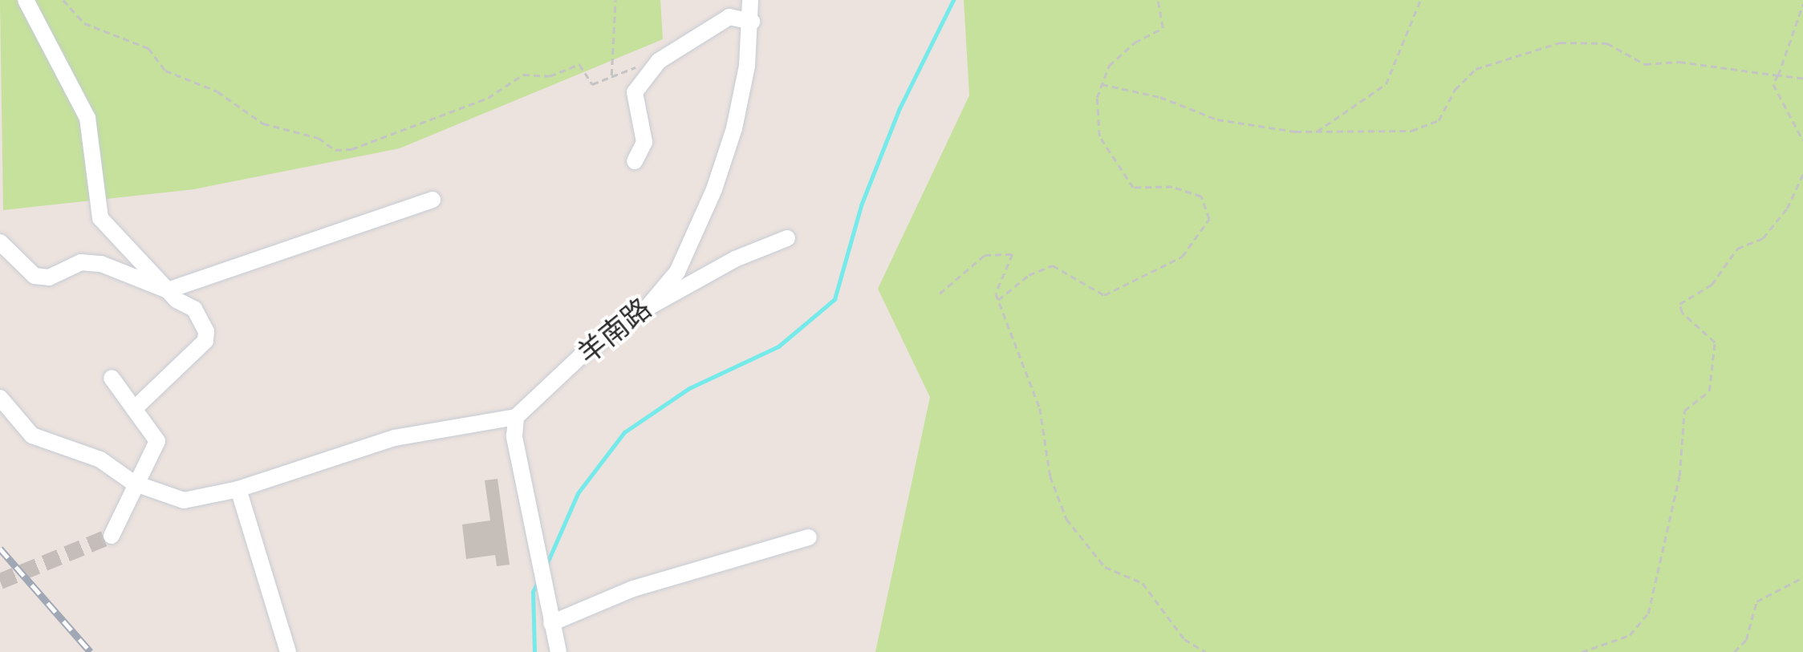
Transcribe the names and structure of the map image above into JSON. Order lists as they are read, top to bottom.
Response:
{
  "streets": {
    "street": ["羊南路"]
  }
}
